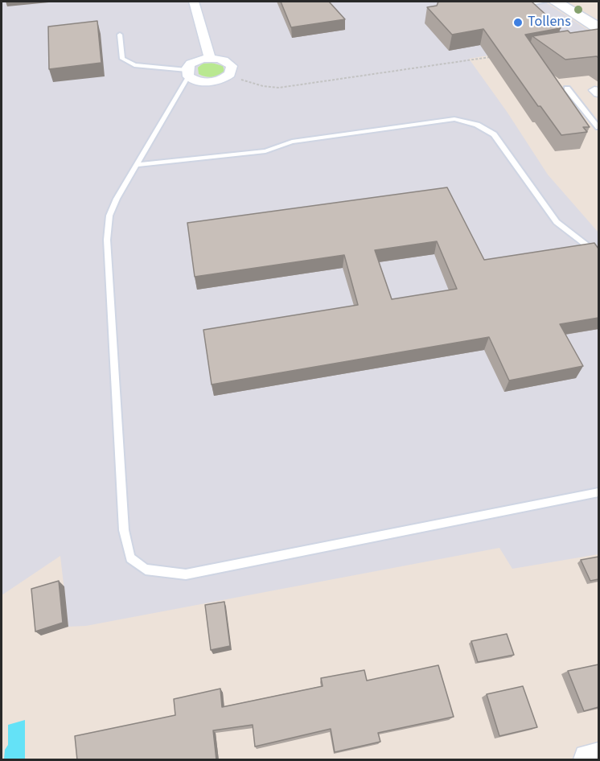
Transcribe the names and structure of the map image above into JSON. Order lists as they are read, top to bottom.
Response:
{
  "places": ["Tollens"]
}
